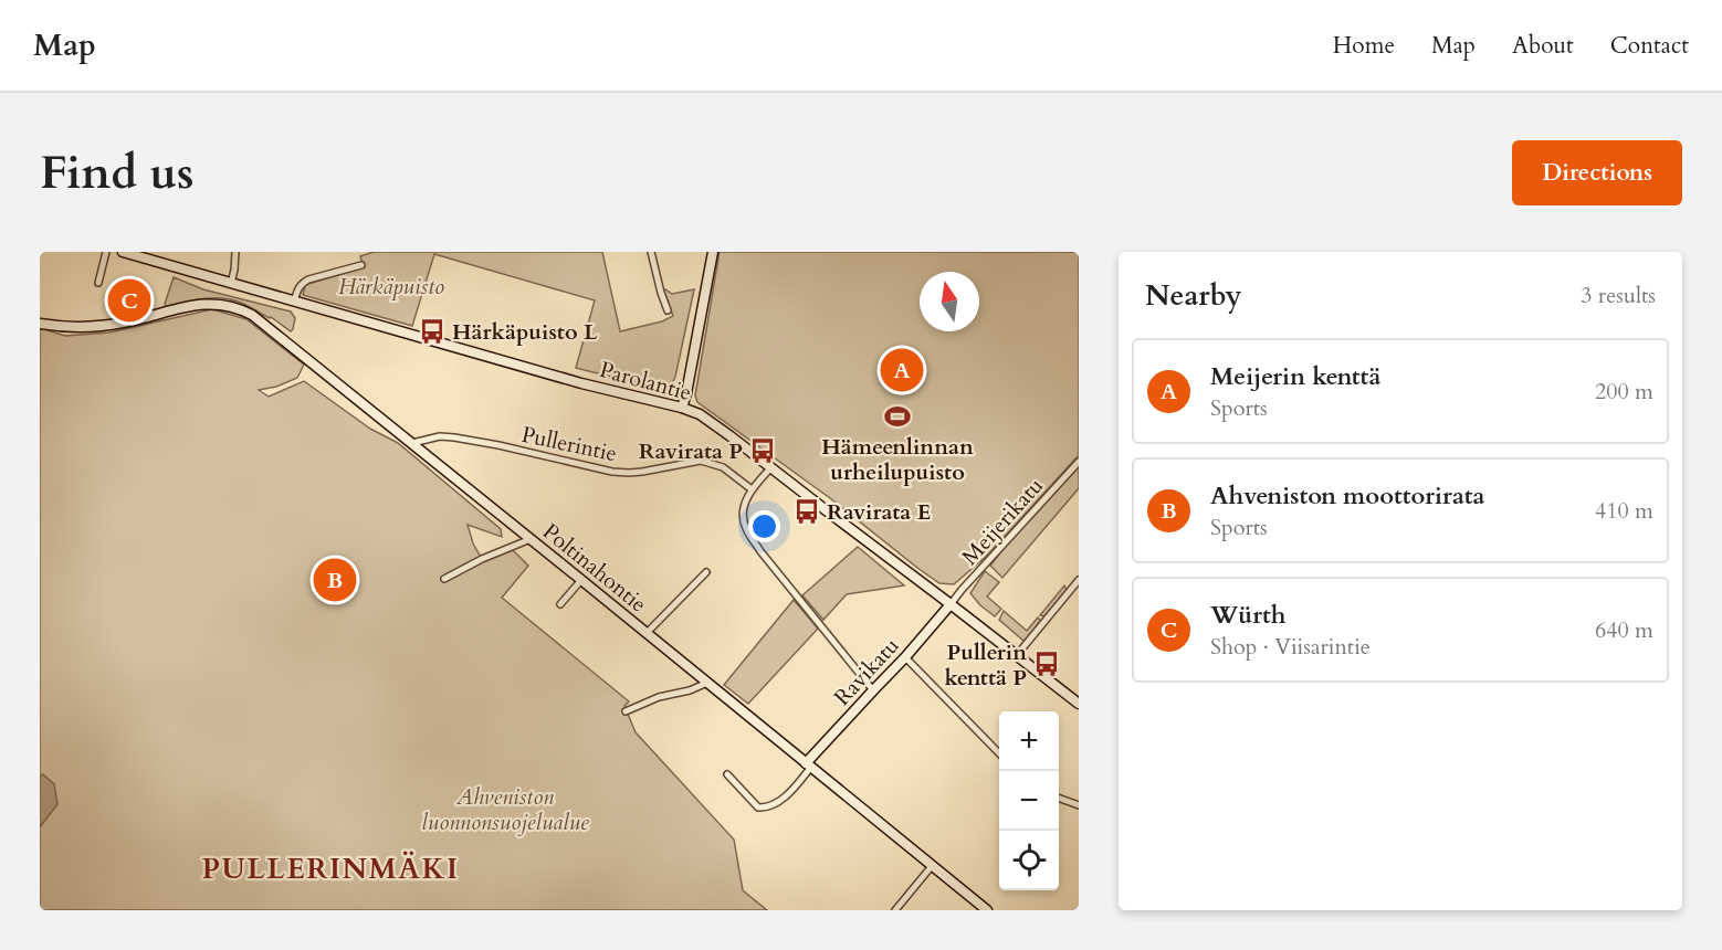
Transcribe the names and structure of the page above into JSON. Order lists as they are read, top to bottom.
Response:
{
  "streets": {
    "street": [
      "Parolantie",
      "Pullerintie",
      "Meijerikatu",
      "Poltinahontie",
      "Ravikatu"
    ]
  },
  "crossings": [
    ["Parolantie", "Meijerikatu"],
    ["Parolantie", "Ravikatu"],
    ["Pullerintie", "Poltinahontie"],
    ["Meijerikatu", "Ravikatu"],
    ["Poltinahontie", "Ravikatu"]
  ],
  "districts": ["PULLERINMÄKI"],
  "parks": ["Härkäpuisto", "Ahveniston luonnonsuojelualue"],
  "places": {
    "bus stop": [
      "Härkäpuisto L",
      "Ravirata P",
      "Ravirata E",
      "Pullerin kenttä P"
    ],
    "sports": ["Hämeenlinnan urheilupuisto"]
  },
  "north": "top",
  "page": {
    "header": "Map",
    "nav": [
      "Home",
      "Map",
      "About",
      "Contact"
    ],
    "buttons": "Directions",
    "title": "Find us",
    "heading": ["Nearby", "3 results"],
    "pins": ["C", "A", "B"],
    "list": [
      {
        "mark": "A",
        "name": "Meijerin kenttä",
        "note": "Sports",
        "value": "200 m"
      },
      {
        "mark": "B",
        "name": "Ahveniston moottorirata",
        "note": "Sports",
        "value": "410 m"
      },
      {
        "mark": "C",
        "name": "Würth",
        "note": "Shop · Viisarintie",
        "value": "640 m"
      }
    ],
    "map_buttons": ["+", "−"]
  }
}
